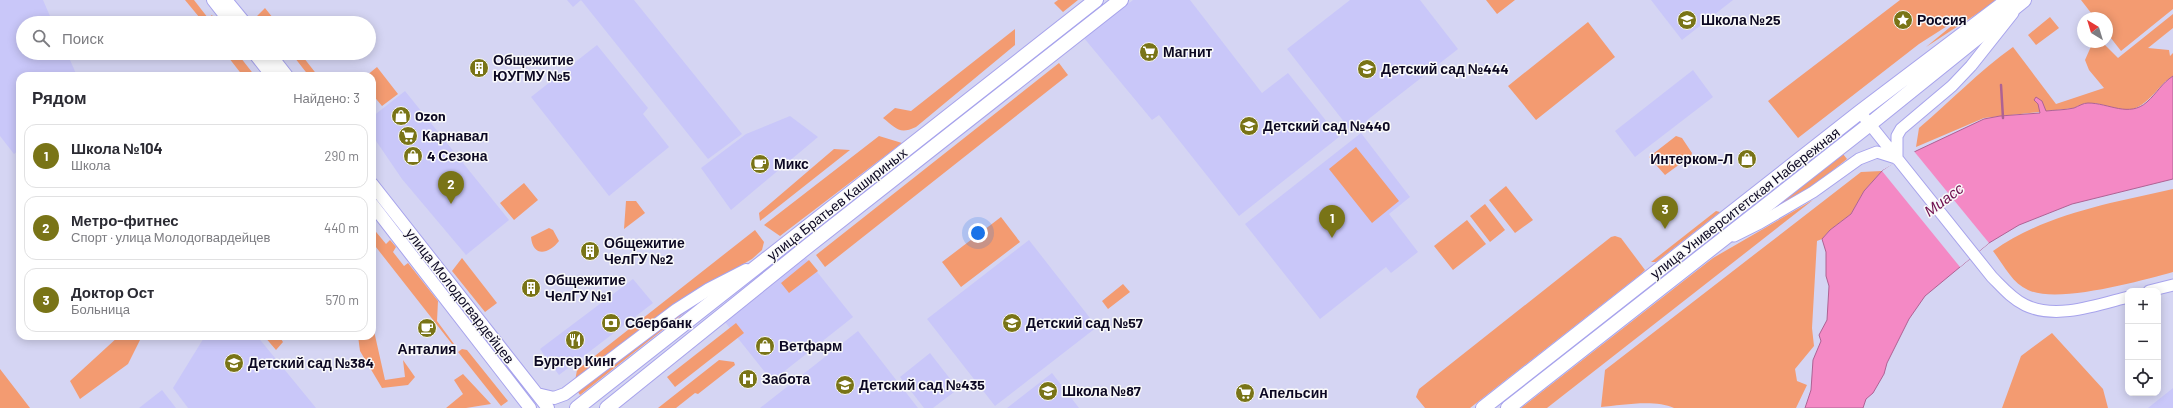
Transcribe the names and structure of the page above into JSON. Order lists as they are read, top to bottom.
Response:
{
  "streets": {
    "main road": ["улица Университетская Набережная", "улица Братьев Кашириных", "улица Молодогвардейцев"]
  },
  "water": ["Миасс"],
  "places": {
    "school or university": [
      "Школа №25",
      "Детский сад №444",
      "Детский сад №440",
      "Детский сад №57",
      "Детский сад №384",
      "Детский сад №435",
      "Школа №87"
    ],
    "place": ["Россия"],
    "supermarket": ["Магнит", "Карнавал", "Апельсин"],
    "building": ["Общежитие ЮУГМУ №5", "Общежитие ЧелГУ №2", "Общежитие ЧелГУ №1"],
    "shop": [
      "Ozon",
      "4 Сезона",
      "Интерком-Л",
      "Ветфарм"
    ],
    "cafe": ["Микс", "Анталия"],
    "bank": ["Сбербанк"],
    "restaurant": ["Бургер Кинг"],
    "hospital": ["Забота"]
  },
  "north": "top left",
  "page": {
    "search": "Поиск",
    "heading": ["Рядом", "Найдено: 3"],
    "list": [
      {
        "mark": "1",
        "name": "Школа №104",
        "note": "Школа",
        "value": "290 m"
      },
      {
        "mark": "2",
        "name": "Метро-фитнес",
        "note": "Спорт · улица Молодогвардейцев",
        "value": "440 m"
      },
      {
        "mark": "3",
        "name": "Доктор Ост",
        "note": "Больница",
        "value": "570 m"
      }
    ],
    "pins": ["2", "3", "1"],
    "map_buttons": ["+", "−"]
  }
}
